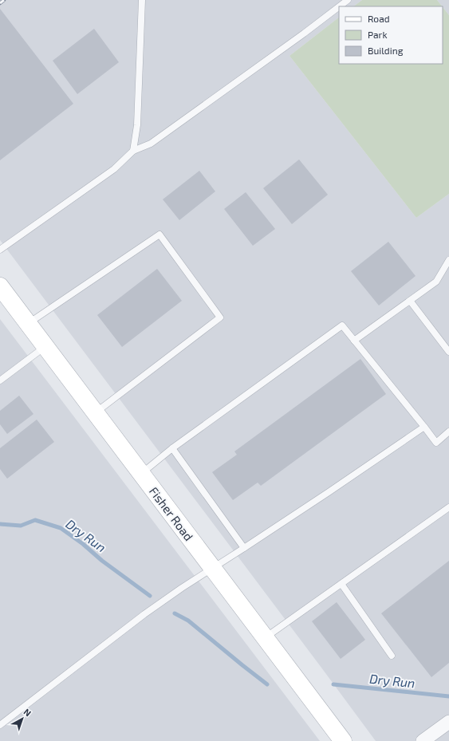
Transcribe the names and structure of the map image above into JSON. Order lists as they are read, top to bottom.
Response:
{
  "streets": {
    "main road": ["Fisher Road"]
  },
  "water": ["Dry Run"],
  "legend": ["Road", "Park", "Building"],
  "north": "top right"
}
